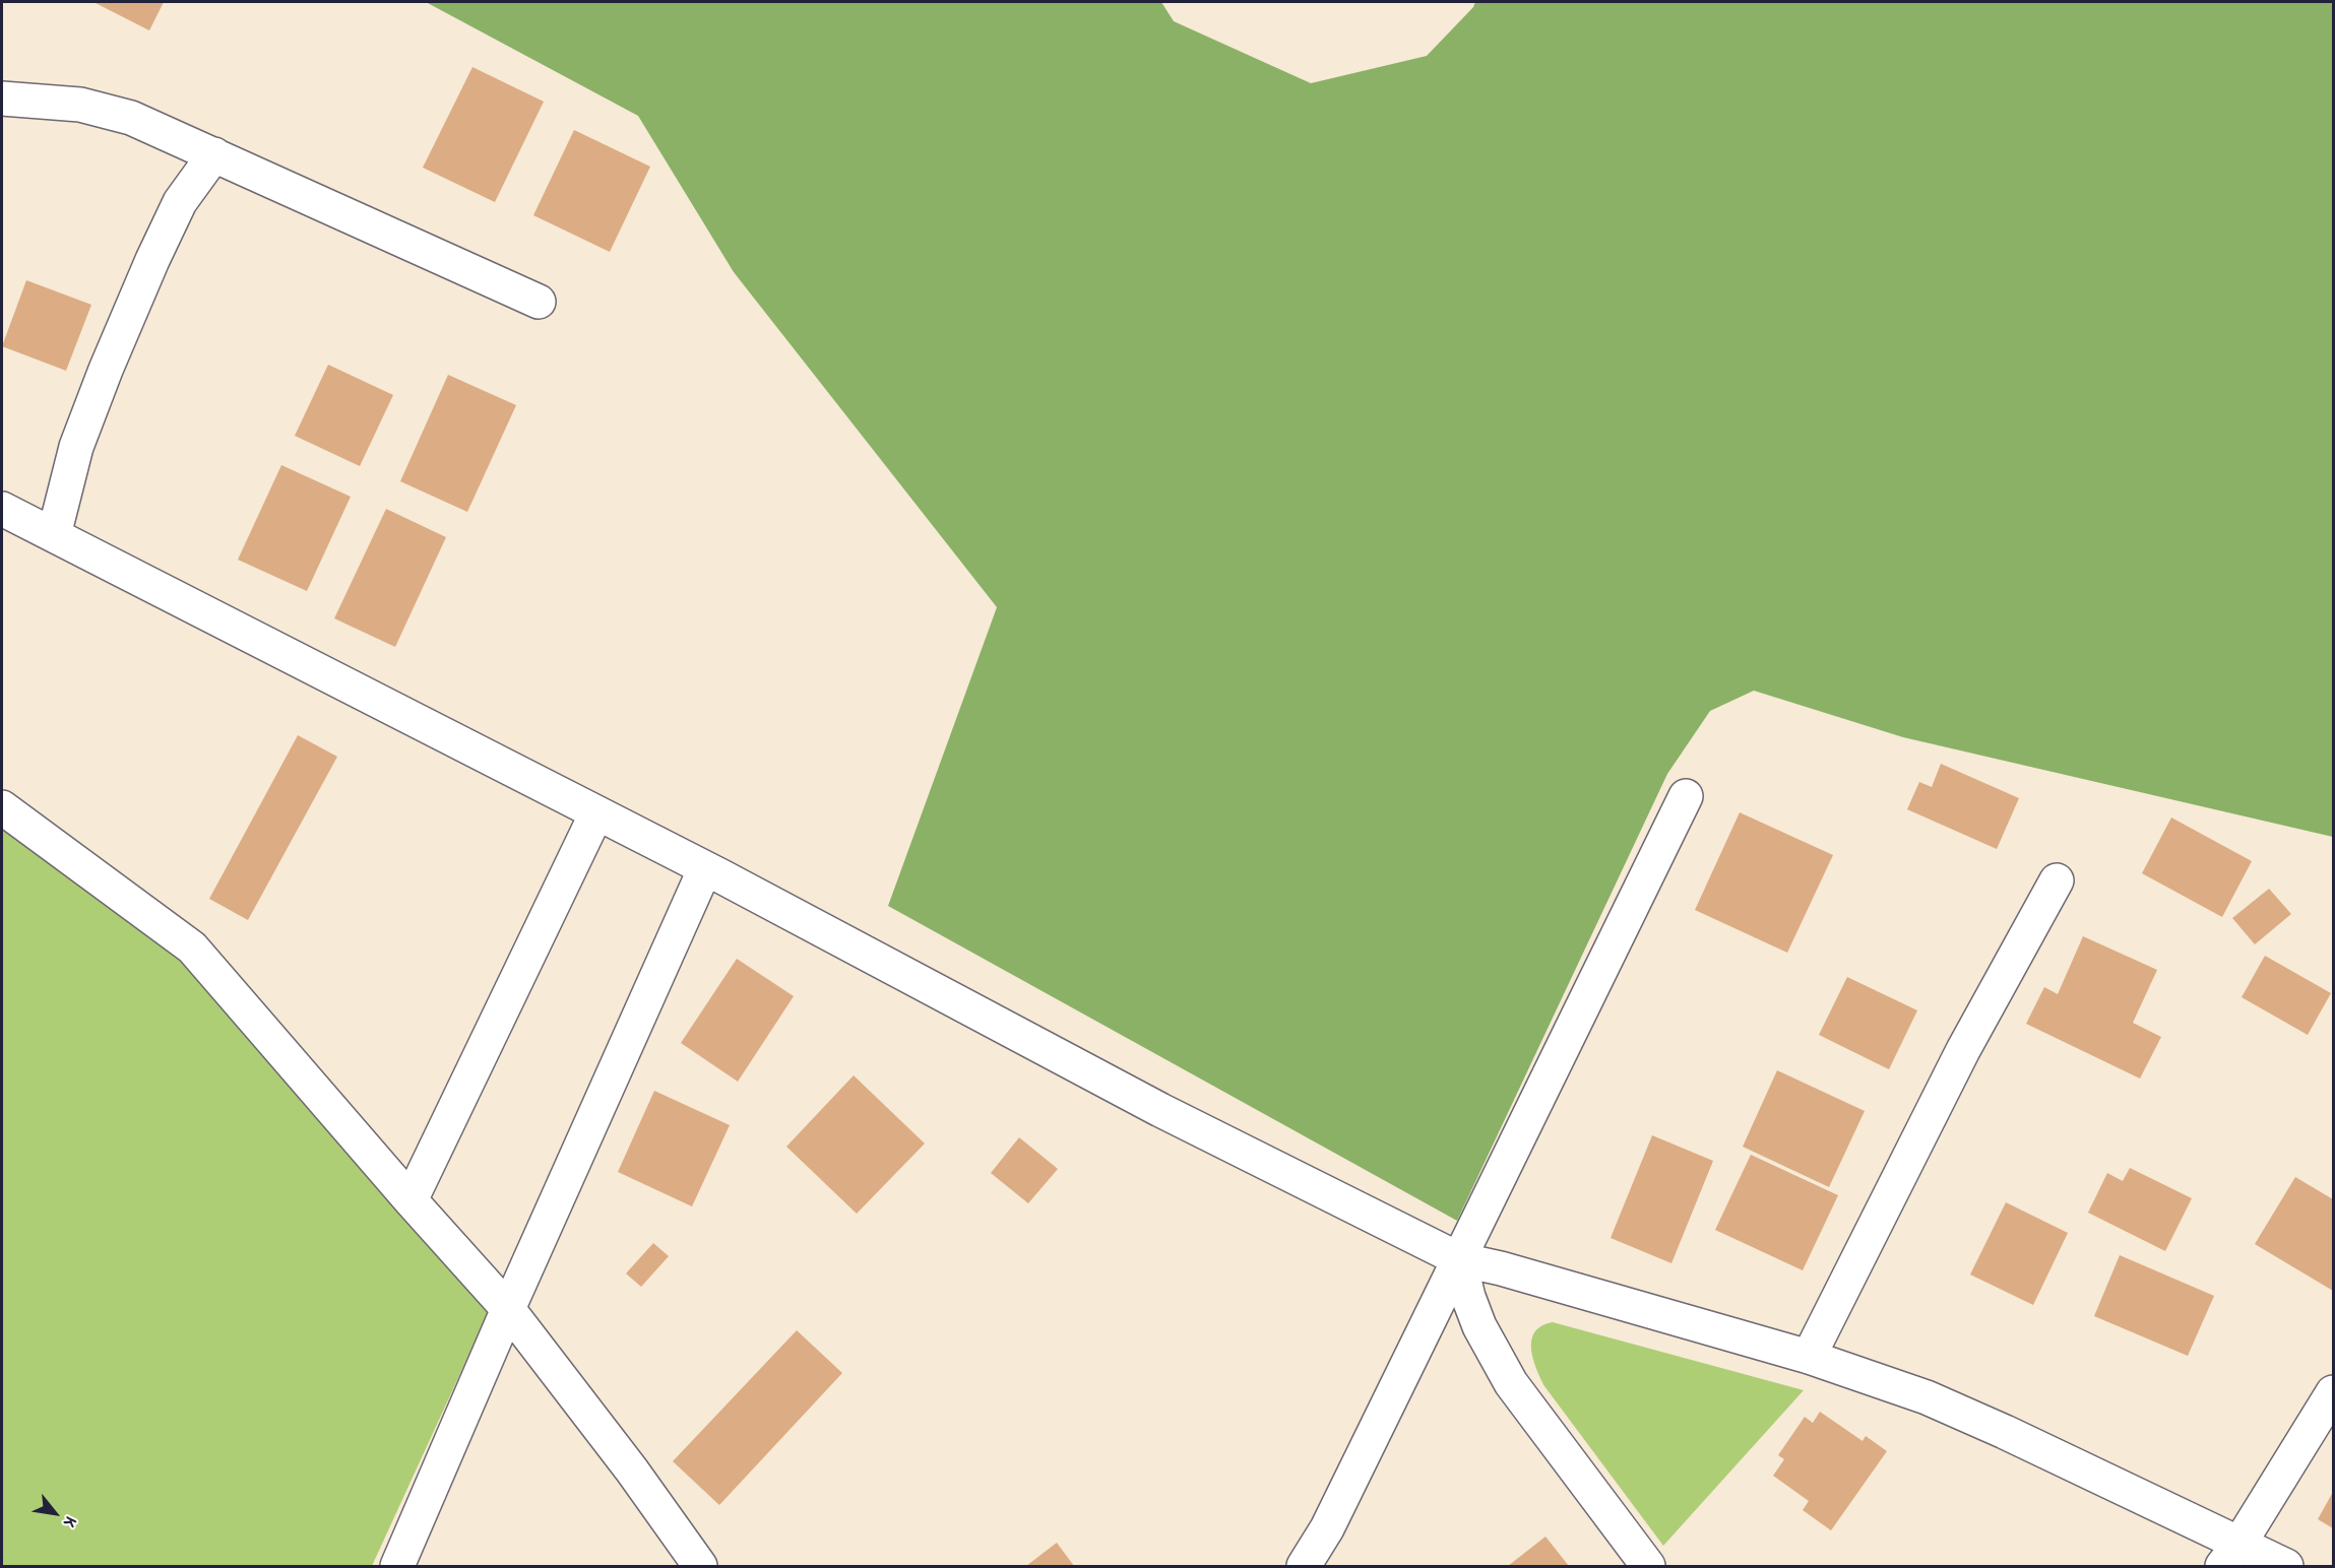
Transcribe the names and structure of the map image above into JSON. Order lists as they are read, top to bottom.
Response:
{
  "north": "bottom right"
}
